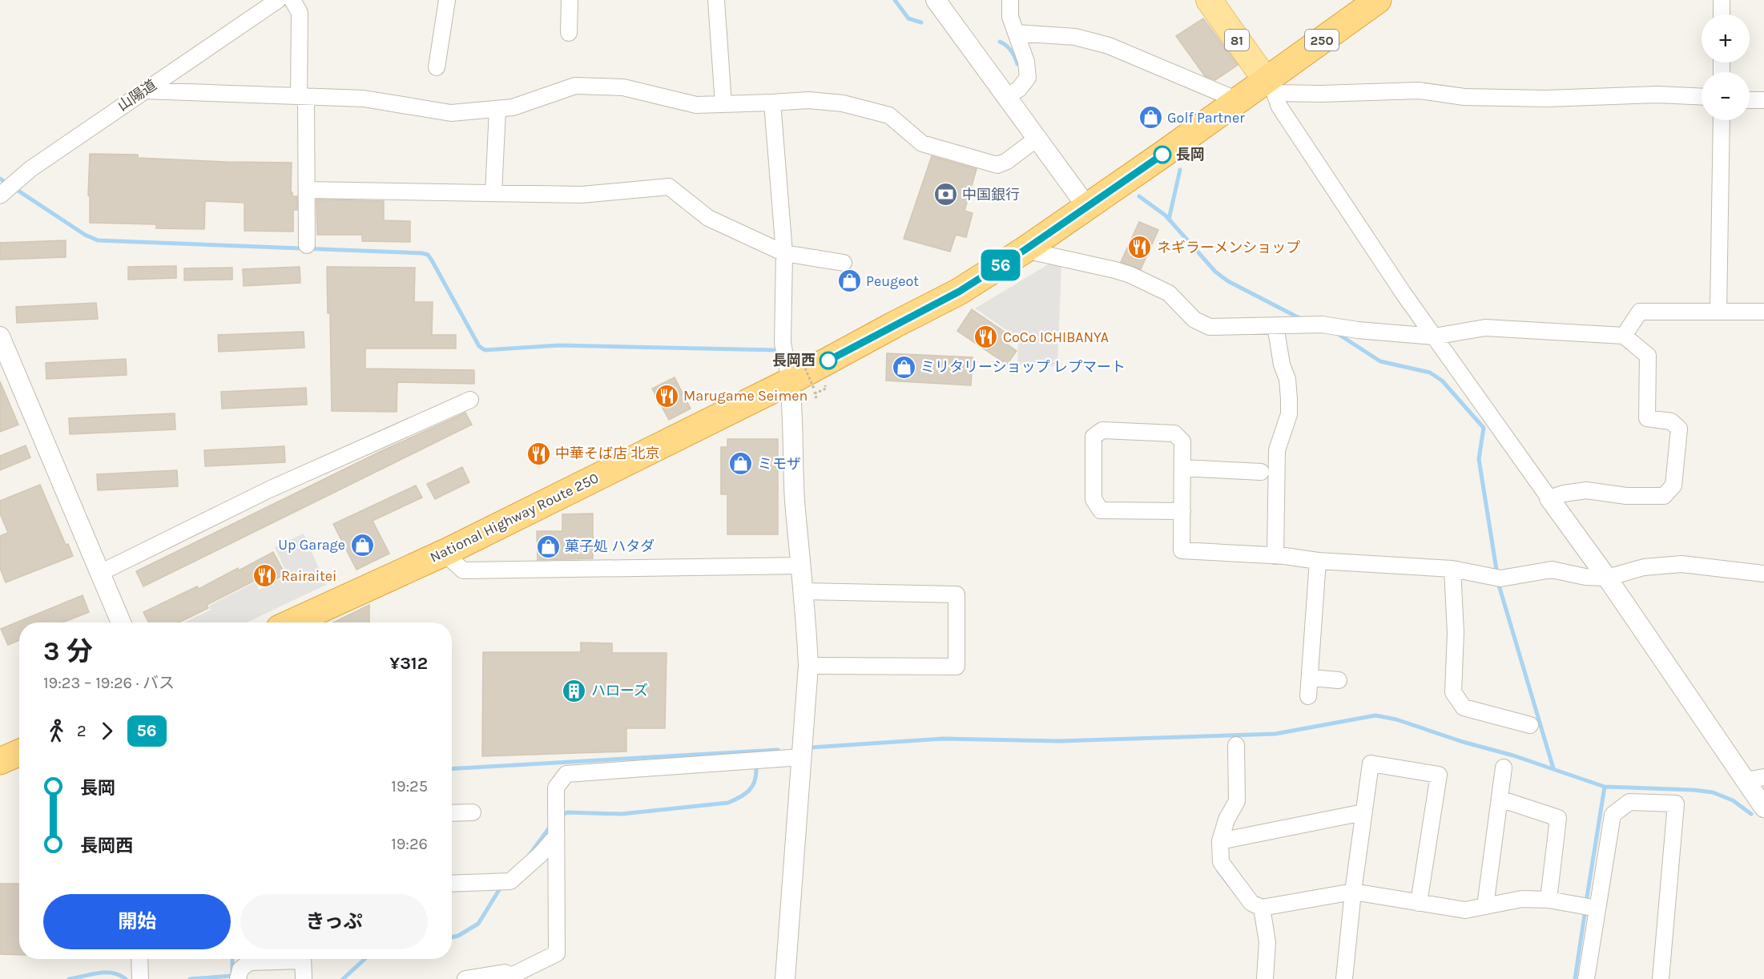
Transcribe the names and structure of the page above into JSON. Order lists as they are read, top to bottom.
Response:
{
  "streets": {
    "highway": ["250", "National Highway Route 250"],
    "main road": ["81"],
    "street": ["山陽道"]
  },
  "crossings": [
    ["81", "National Highway Route 250"]
  ],
  "places": {
    "shop": [
      "Golf Partner",
      "Peugeot",
      "ミリタリーショップ レプマート",
      "ミモザ",
      "Up Garage",
      "菓子処 ハタダ"
    ],
    "other": ["長岡", "長岡西"],
    "bank": ["中国銀行"],
    "restaurant": [
      "ネギラーメンショップ",
      "CoCo ICHIBANYA",
      "Marugame Seimen",
      "中華そば店 北京",
      "Rairaitei"
    ],
    "building": ["ハローズ"]
  },
  "lines": ["bus line 56"],
  "page": {
    "on_map": "56",
    "map_buttons": ["+", "−"],
    "heading": ["3 分", "19:23 – 19:26 · バス", "¥312"],
    "legs": ["2", "56"],
    "list": [
      {
        "name": "長岡",
        "value": "19:25"
      },
      {
        "name": "長岡西",
        "value": "19:26"
      }
    ],
    "buttons": ["開始", "きっぷ"]
  }
}
